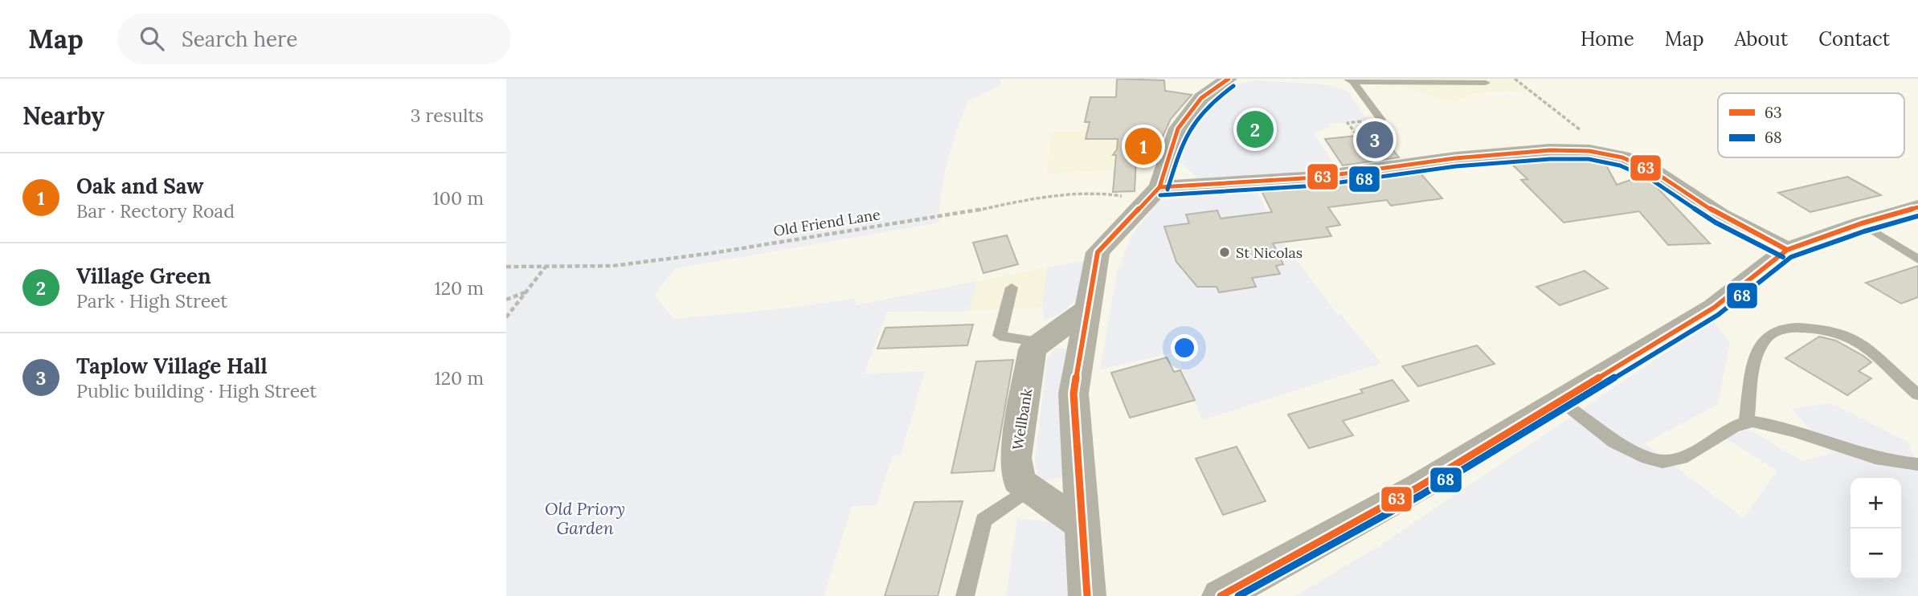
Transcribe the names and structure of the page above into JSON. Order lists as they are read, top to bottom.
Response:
{
  "streets": {
    "street": ["Wellbank"],
    "path": ["Old Friend Lane"]
  },
  "parks": ["Old Priory Garden"],
  "places": ["St Nicolas"],
  "lines": ["transit line 63", "transit line 68"],
  "legend": ["63", "68"],
  "page": {
    "header": "Map",
    "search": "Search here",
    "nav": [
      "Home",
      "Map",
      "About",
      "Contact"
    ],
    "heading": ["Nearby", "3 results"],
    "pins": ["2", "3", "1"],
    "list": [
      {
        "mark": "1",
        "name": "Oak and Saw",
        "note": "Bar · Rectory Road",
        "value": "100 m"
      },
      {
        "mark": "2",
        "name": "Village Green",
        "note": "Park · High Street",
        "value": "120 m"
      },
      {
        "mark": "3",
        "name": "Taplow Village Hall",
        "note": "Public building · High Street",
        "value": "120 m"
      }
    ],
    "map_buttons": ["+", "−"]
  }
}
